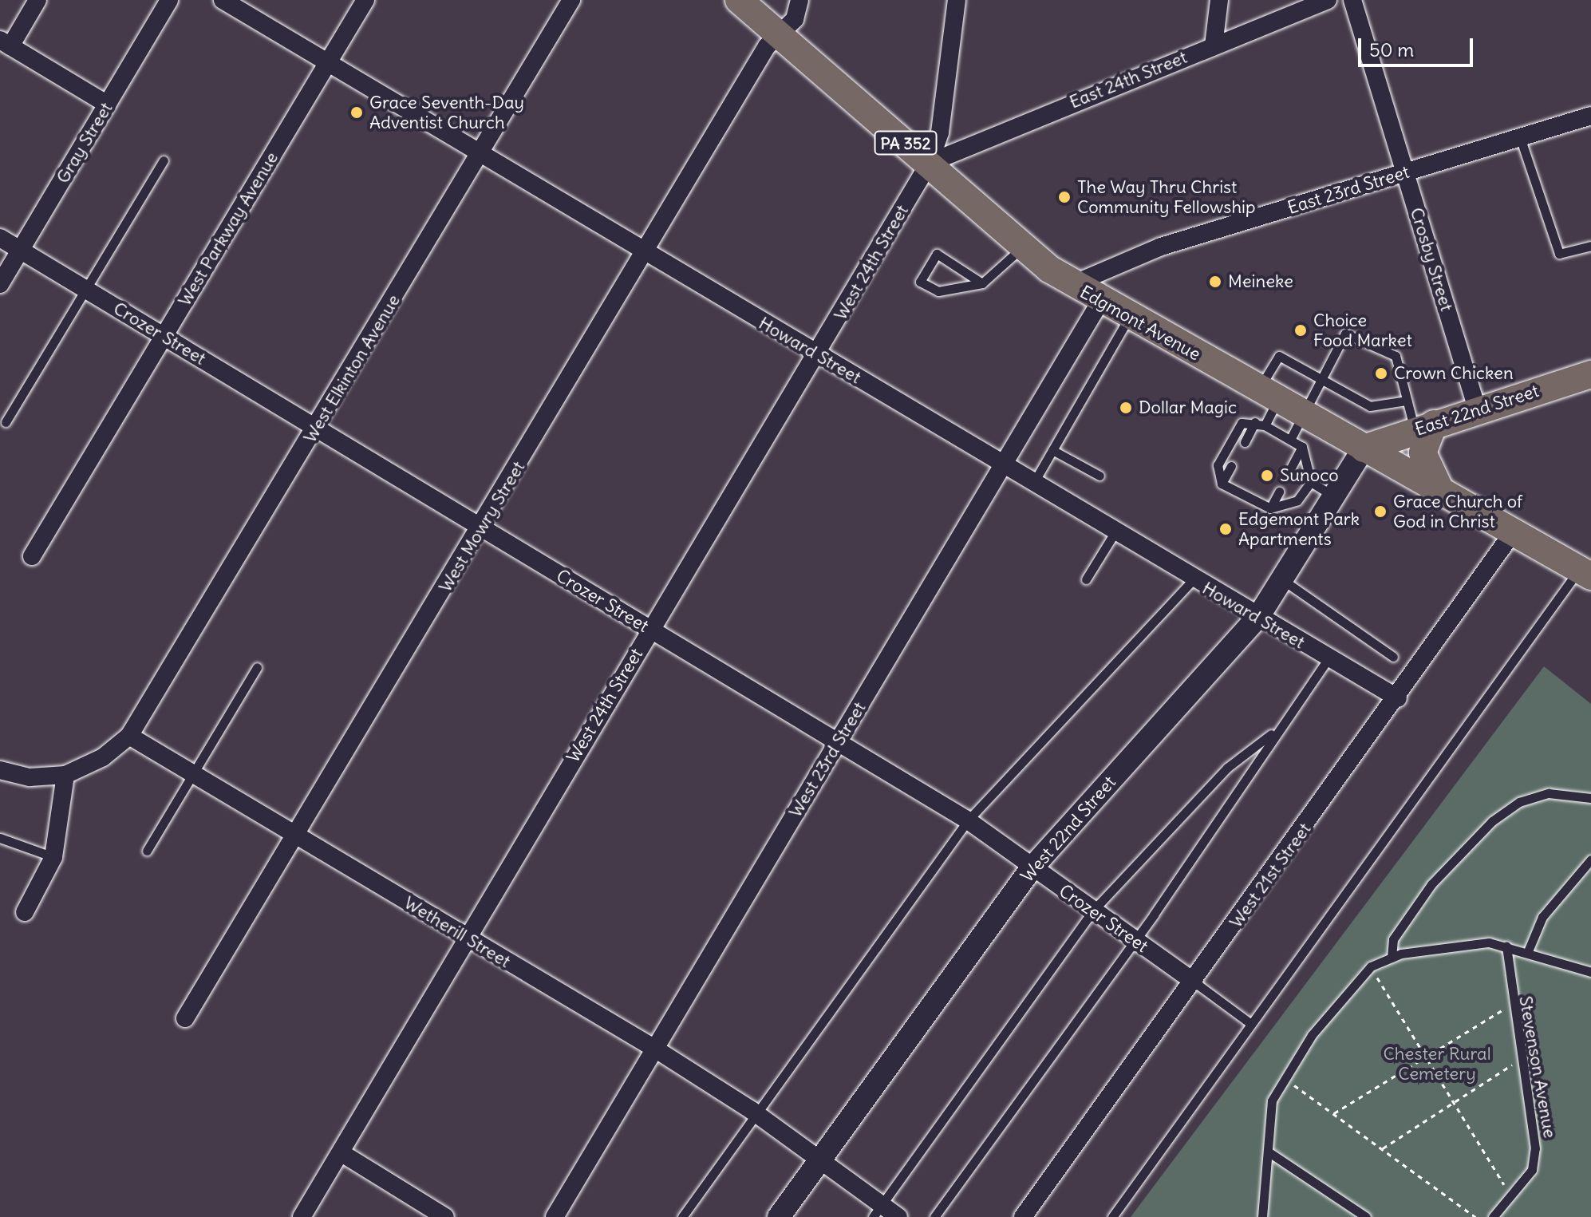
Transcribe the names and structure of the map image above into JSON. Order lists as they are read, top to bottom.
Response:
{
  "streets": {
    "main road": ["PA 352", "Edgmont Avenue", "East 22nd Street"],
    "street": [
      "East 24th Street",
      "Gray Street",
      "East 23rd Street",
      "West Parkway Avenue",
      "Crosby Street",
      "West 24th Street",
      "Crozer Street",
      "Howard Street",
      "West Elkinton Avenue",
      "West Mowry Street",
      "West 23rd Street",
      "West 22nd Street",
      "West 21st Street",
      "Wetherill Street"
    ],
    "lane": ["Stevenson Avenue"]
  },
  "crossings": [
    ["East 24th Street", "West 24th Street"],
    ["East 24th Street", "Edgmont Avenue"],
    ["Gray Street", "Crozer Street"],
    ["East 23rd Street", "Crosby Street"],
    ["East 23rd Street", "Edgmont Avenue"],
    ["West Parkway Avenue", "Crozer Street"],
    ["West Parkway Avenue", "Howard Street"],
    ["Crosby Street", "East 22nd Street"],
    ["West 24th Street", "Edgmont Avenue"],
    ["West 24th Street", "Crozer Street"],
    ["West 24th Street", "Howard Street"],
    ["West 24th Street", "Wetherill Street"],
    ["Edgmont Avenue", "East 22nd Street"],
    ["Edgmont Avenue", "West Mowry Street"],
    ["Edgmont Avenue", "West 23rd Street"],
    ["Edgmont Avenue", "West 22nd Street"],
    ["Edgmont Avenue", "West 21st Street"],
    ["Crozer Street", "West Elkinton Avenue"],
    ["Crozer Street", "West Mowry Street"],
    ["Crozer Street", "West 23rd Street"],
    ["Crozer Street", "West 22nd Street"],
    ["Crozer Street", "West 21st Street"],
    ["Howard Street", "West Elkinton Avenue"],
    ["Howard Street", "West Mowry Street"],
    ["Howard Street", "West 23rd Street"],
    ["Howard Street", "West 22nd Street"],
    ["Howard Street", "West 21st Street"],
    ["West Elkinton Avenue", "Wetherill Street"],
    ["East 22nd Street", "West 22nd Street"],
    ["West Mowry Street", "Wetherill Street"],
    ["West 23rd Street", "Wetherill Street"],
    ["West 22nd Street", "Wetherill Street"]
  ],
  "parks": ["Chester Rural Cemetery"],
  "places": [
    "Grace Seventh-Day Adventist Church",
    "The Way Thru Christ Community Fellowship",
    "Meineke",
    "Choice Food Market",
    "Crown Chicken",
    "Dollar Magic",
    "Sunoco",
    "Grace Church of God in Christ",
    "Edgemont Park Apartments"
  ],
  "scale_bar": "50 m"
}
